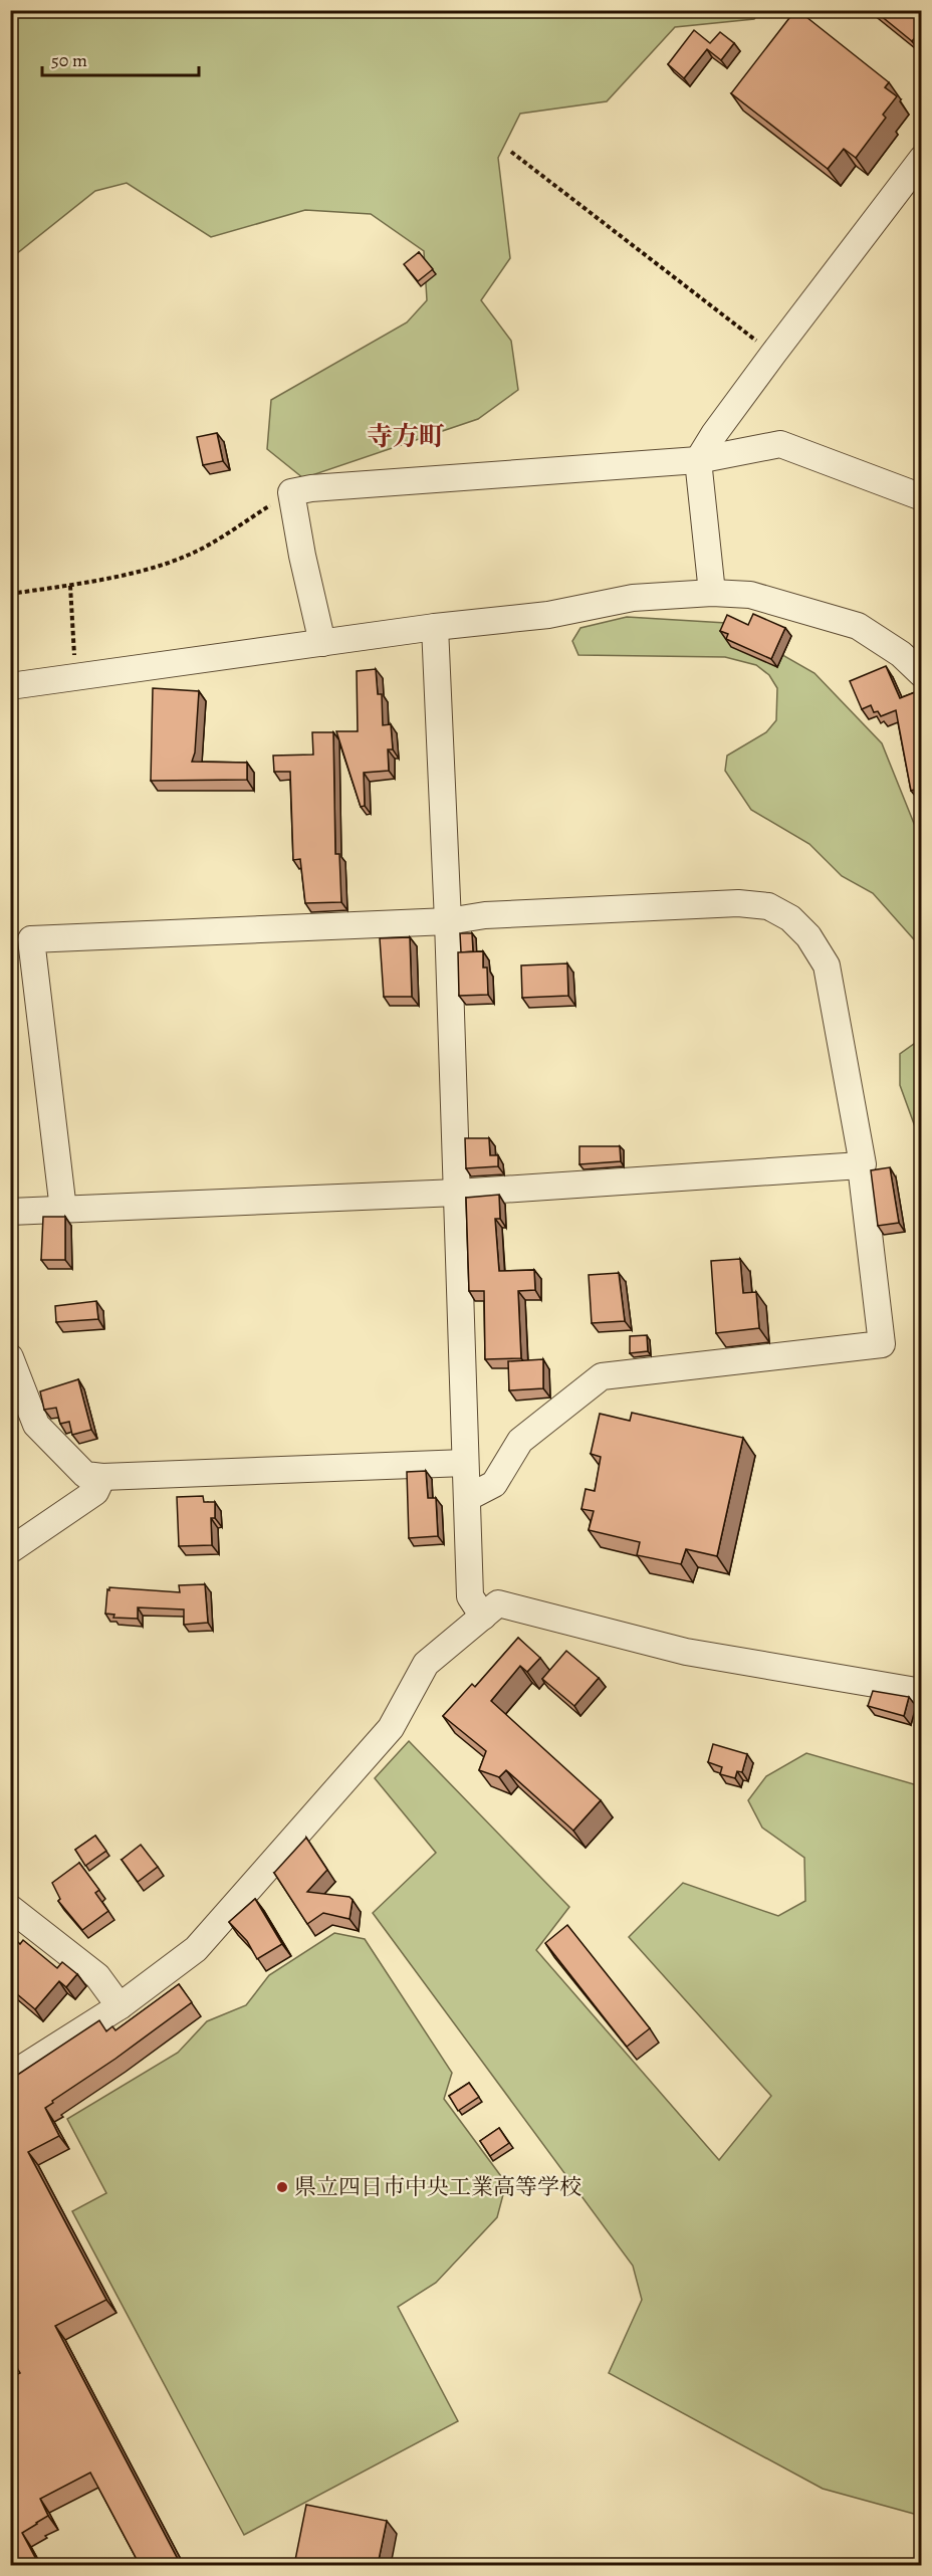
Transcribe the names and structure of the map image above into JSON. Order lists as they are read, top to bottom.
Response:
{
  "districts": ["寺方町"],
  "places": ["県立四日市中央工業高等学校"],
  "scale_bar": "50 m"
}
